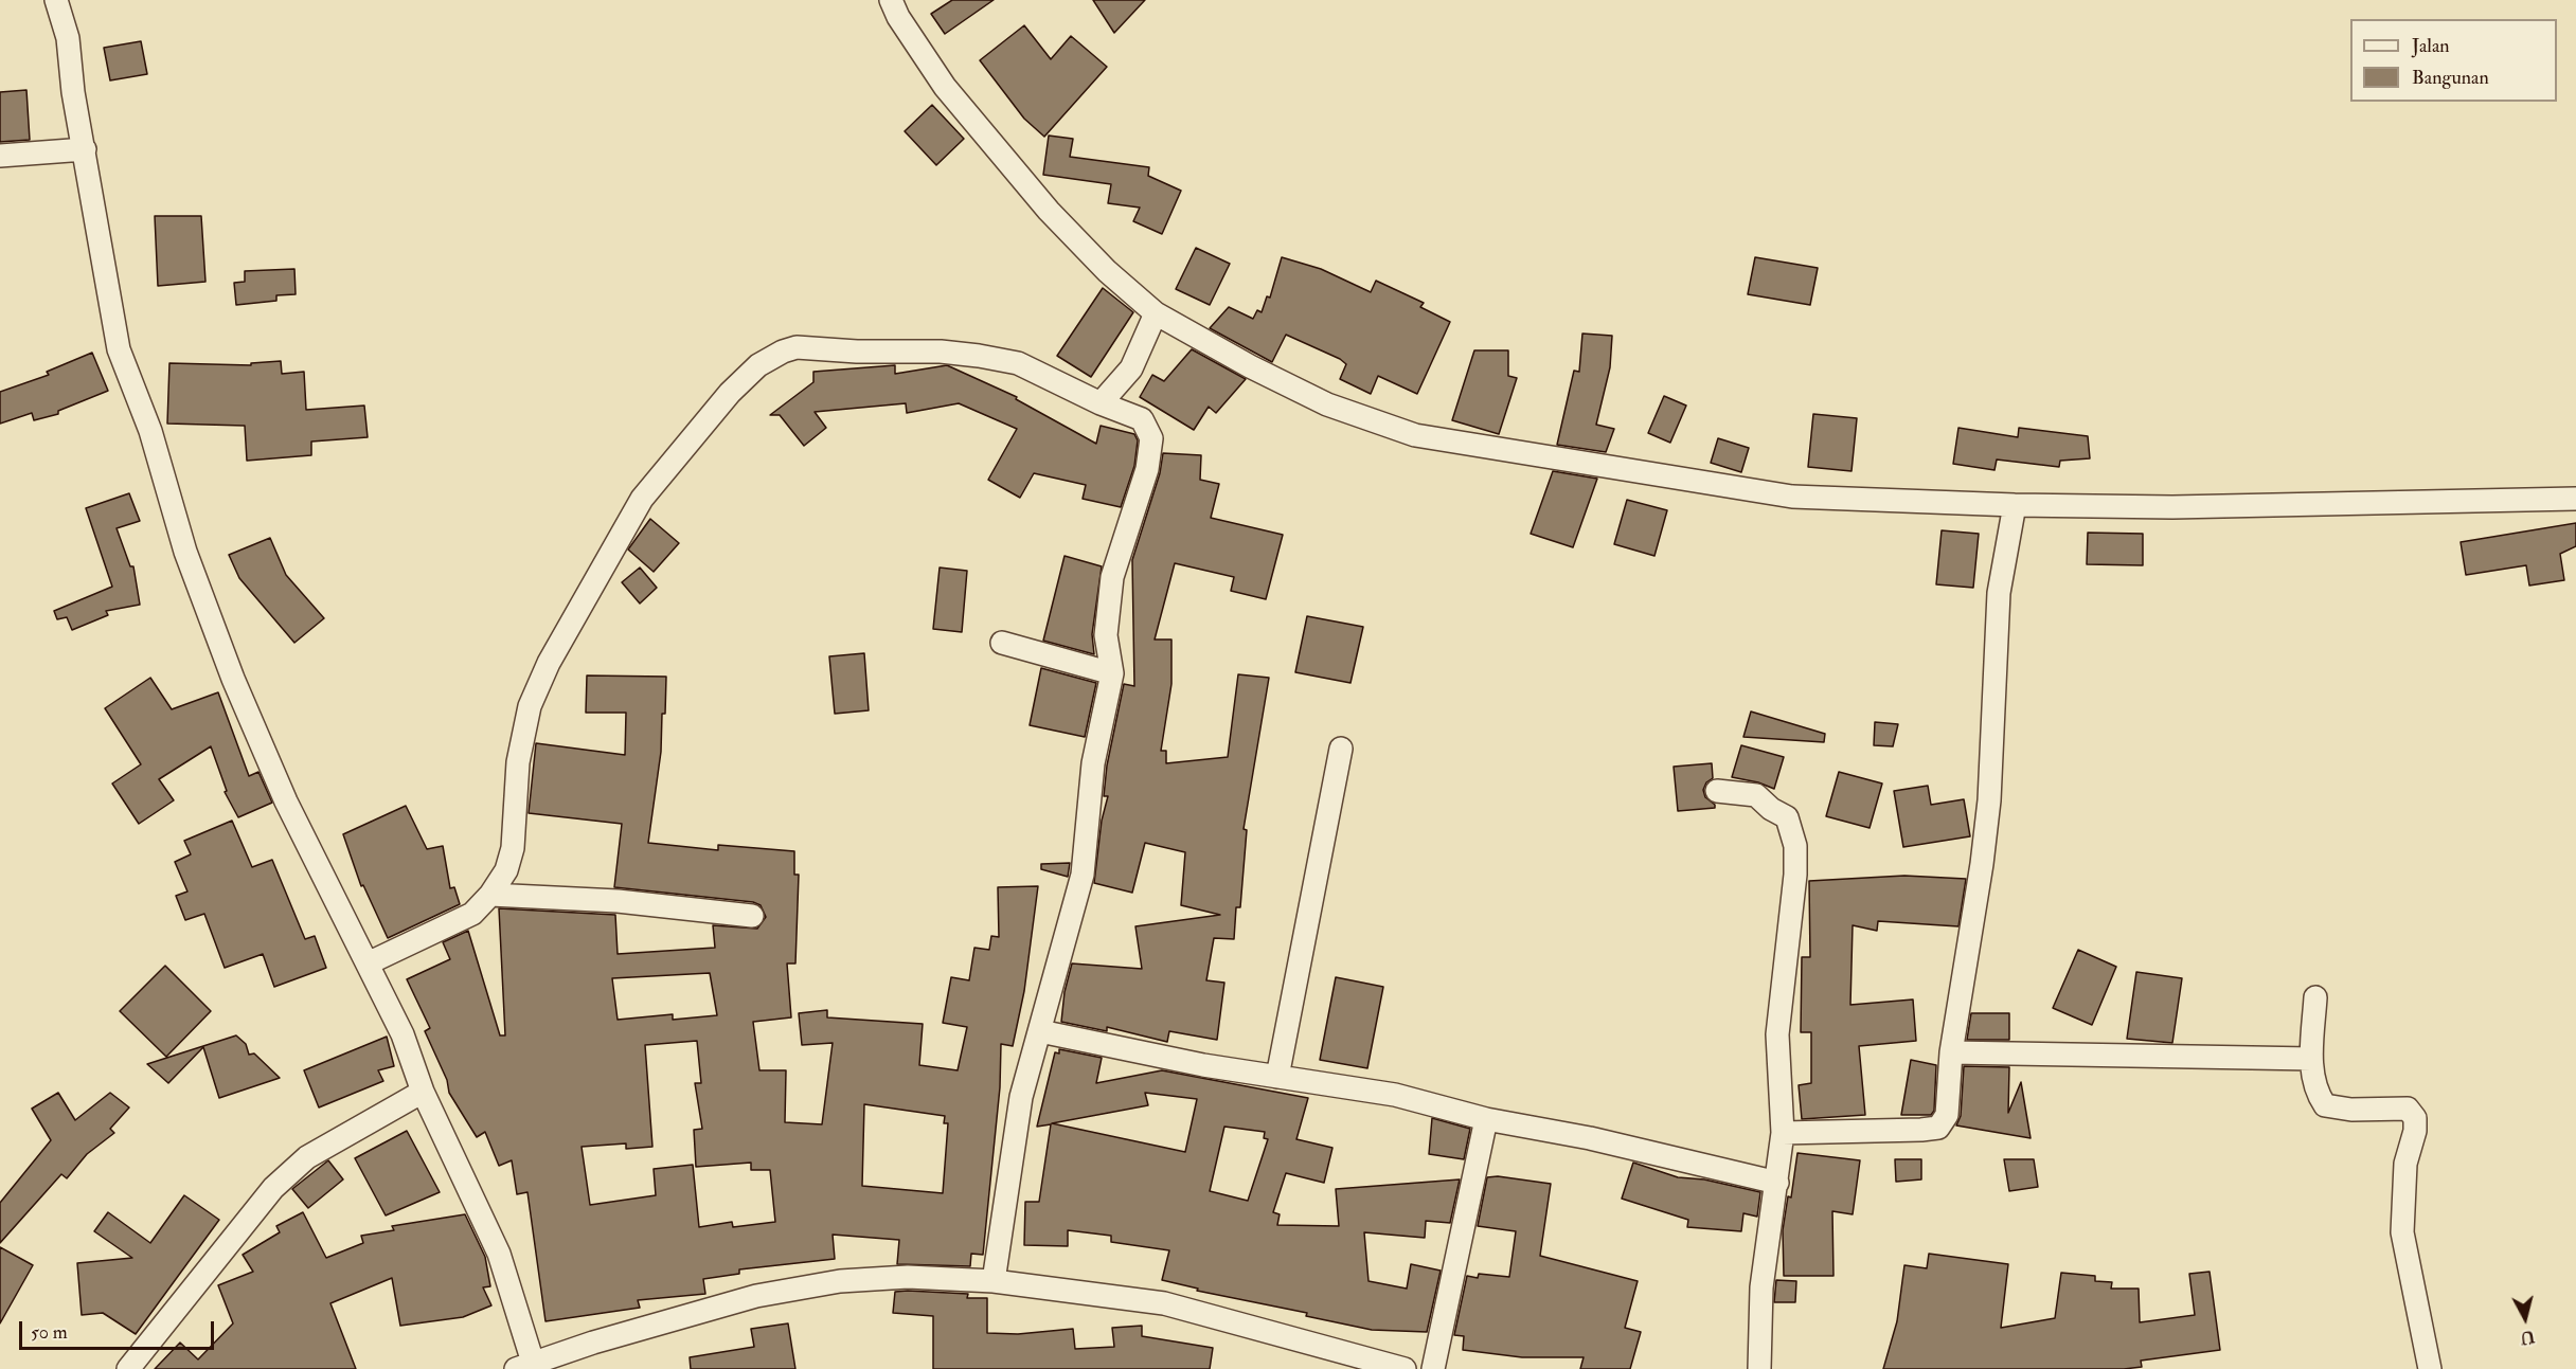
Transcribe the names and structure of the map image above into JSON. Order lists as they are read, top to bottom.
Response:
{
  "legend": ["Jalan", "Bangunan"],
  "scale_bar": "50 m",
  "north": "bottom"
}
